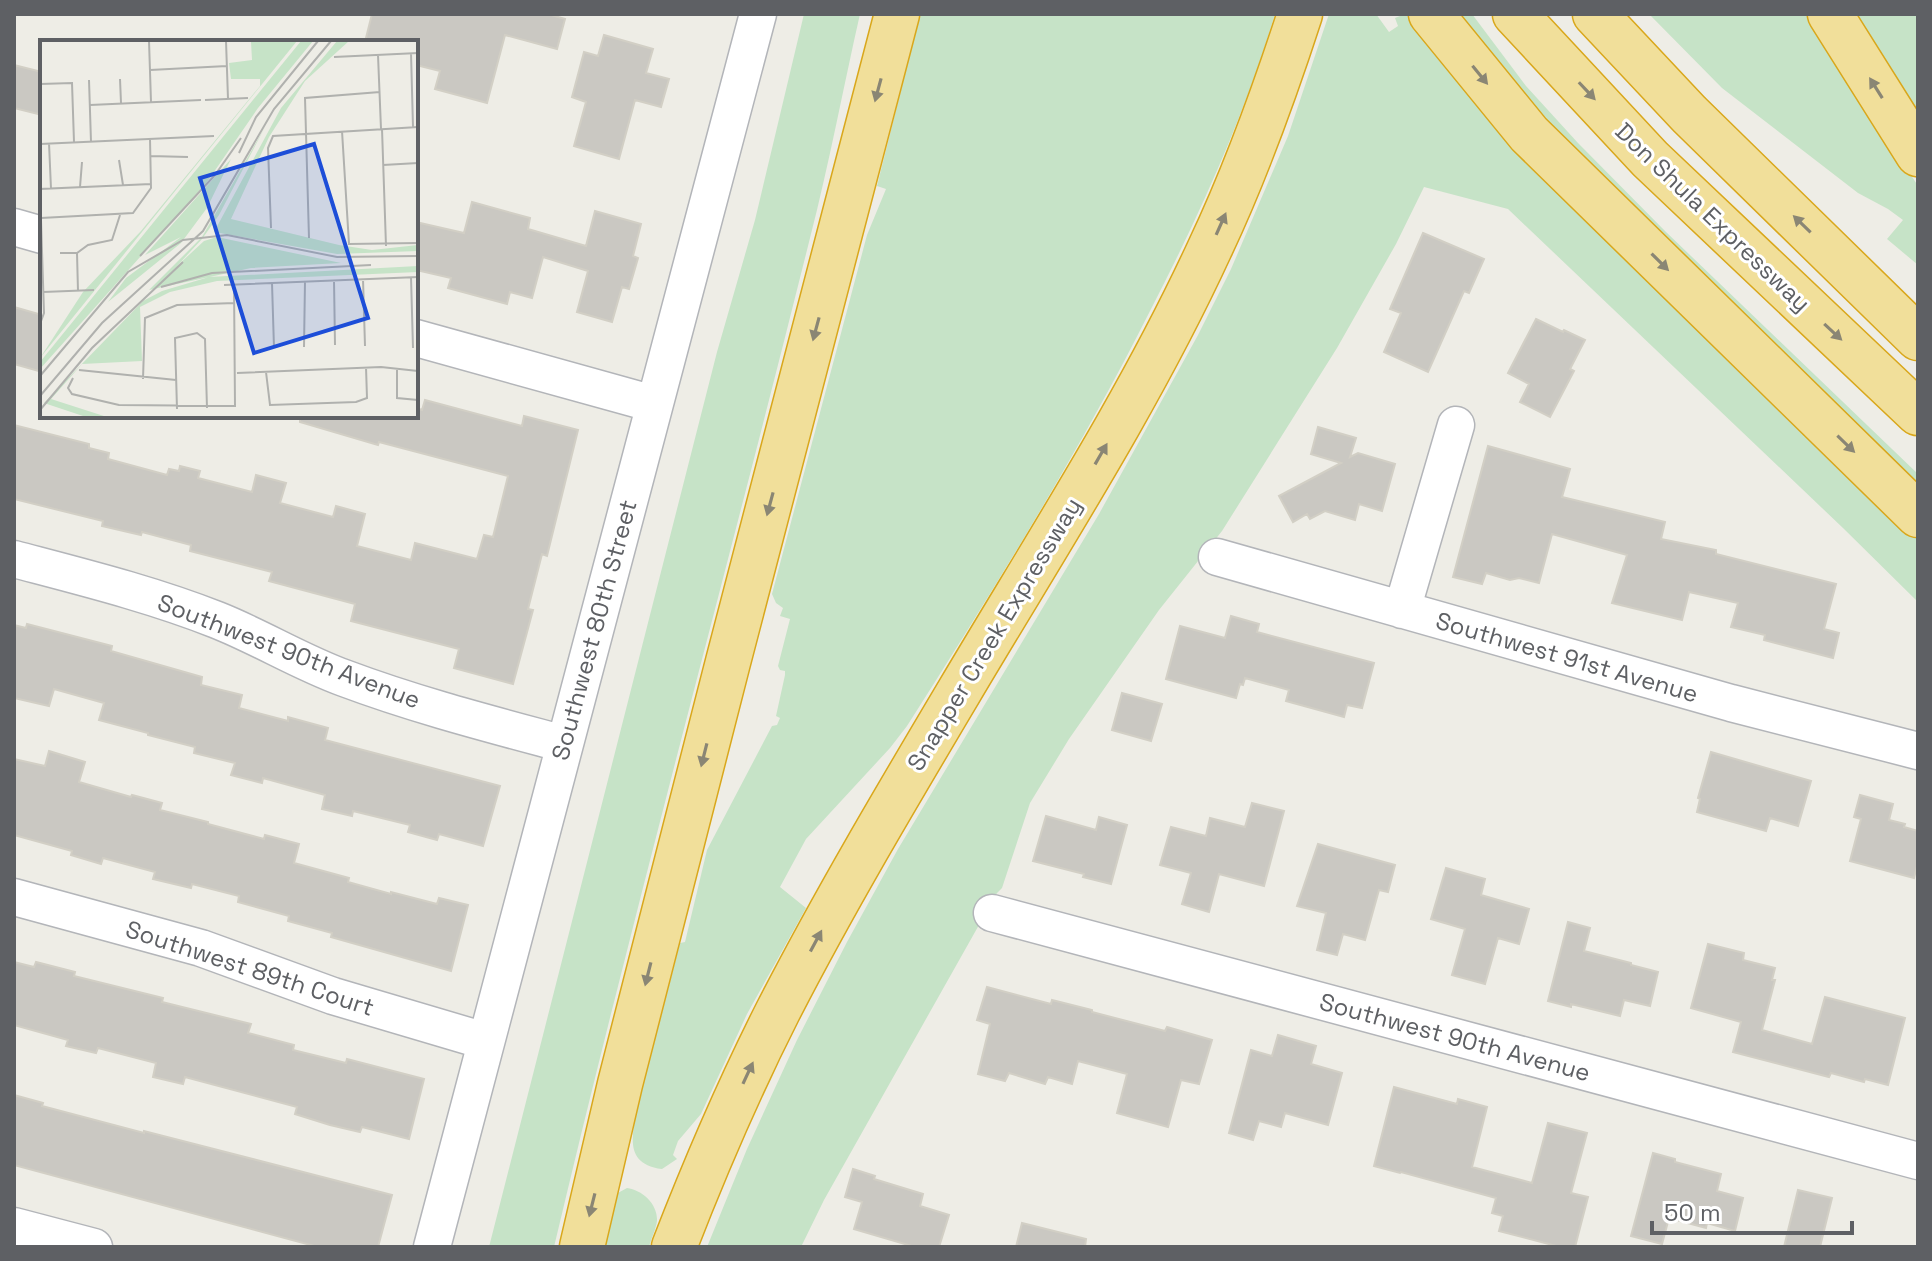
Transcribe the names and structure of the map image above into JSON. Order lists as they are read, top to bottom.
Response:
{
  "streets": {
    "highway": ["Don Shula Expressway", "Snapper Creek Expressway"],
    "street": [
      "Southwest 80th Street",
      "Southwest 90th Avenue",
      "Southwest 91st Avenue",
      "Southwest 89th Court"
    ]
  },
  "crossings": [
    ["Southwest 80th Street", "Southwest 90th Avenue"],
    ["Southwest 80th Street", "Southwest 89th Court"]
  ],
  "scale_bar": "50 m"
}
